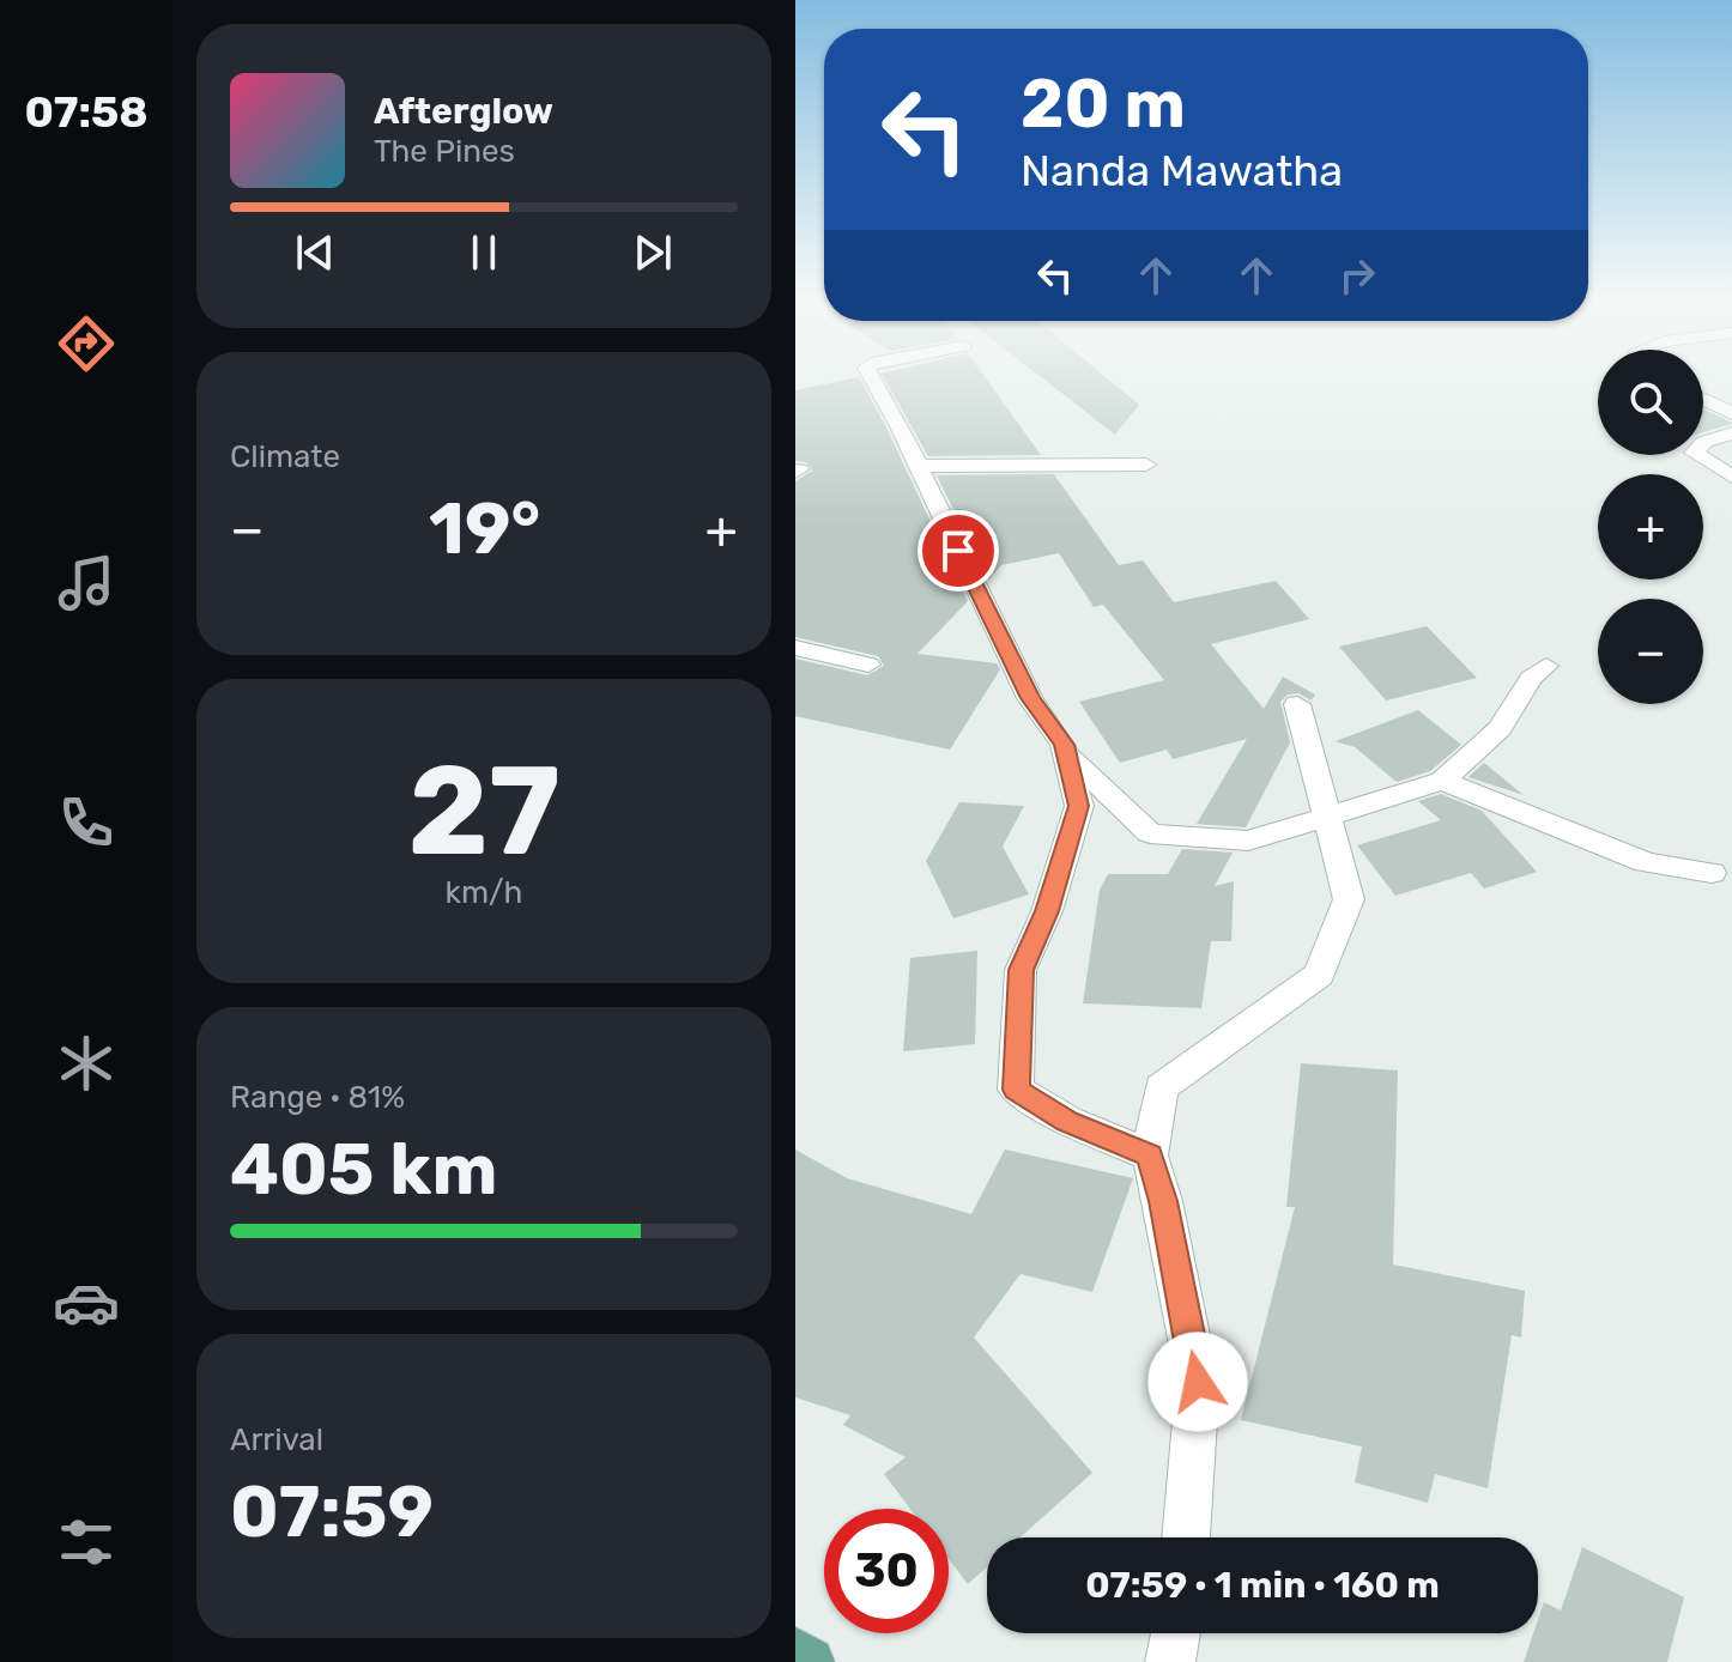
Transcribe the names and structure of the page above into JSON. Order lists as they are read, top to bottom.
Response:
{
  "page": {
    "tabs": "07:58",
    "turn": ["20 m", "Nanda Mawatha"],
    "song": ["Afterglow", "The Pines"],
    "map_buttons": ["+", "−"],
    "tile": [
      "Climate",
      ["27", "km/h"],
      ["Range · 81%", "405 km"],
      ["Arrival", "07:59"]
    ],
    "heat": ["−", "19°", "+"],
    "limit": "30",
    "trip": "07:59 · 1 min · 160 m"
  }
}
